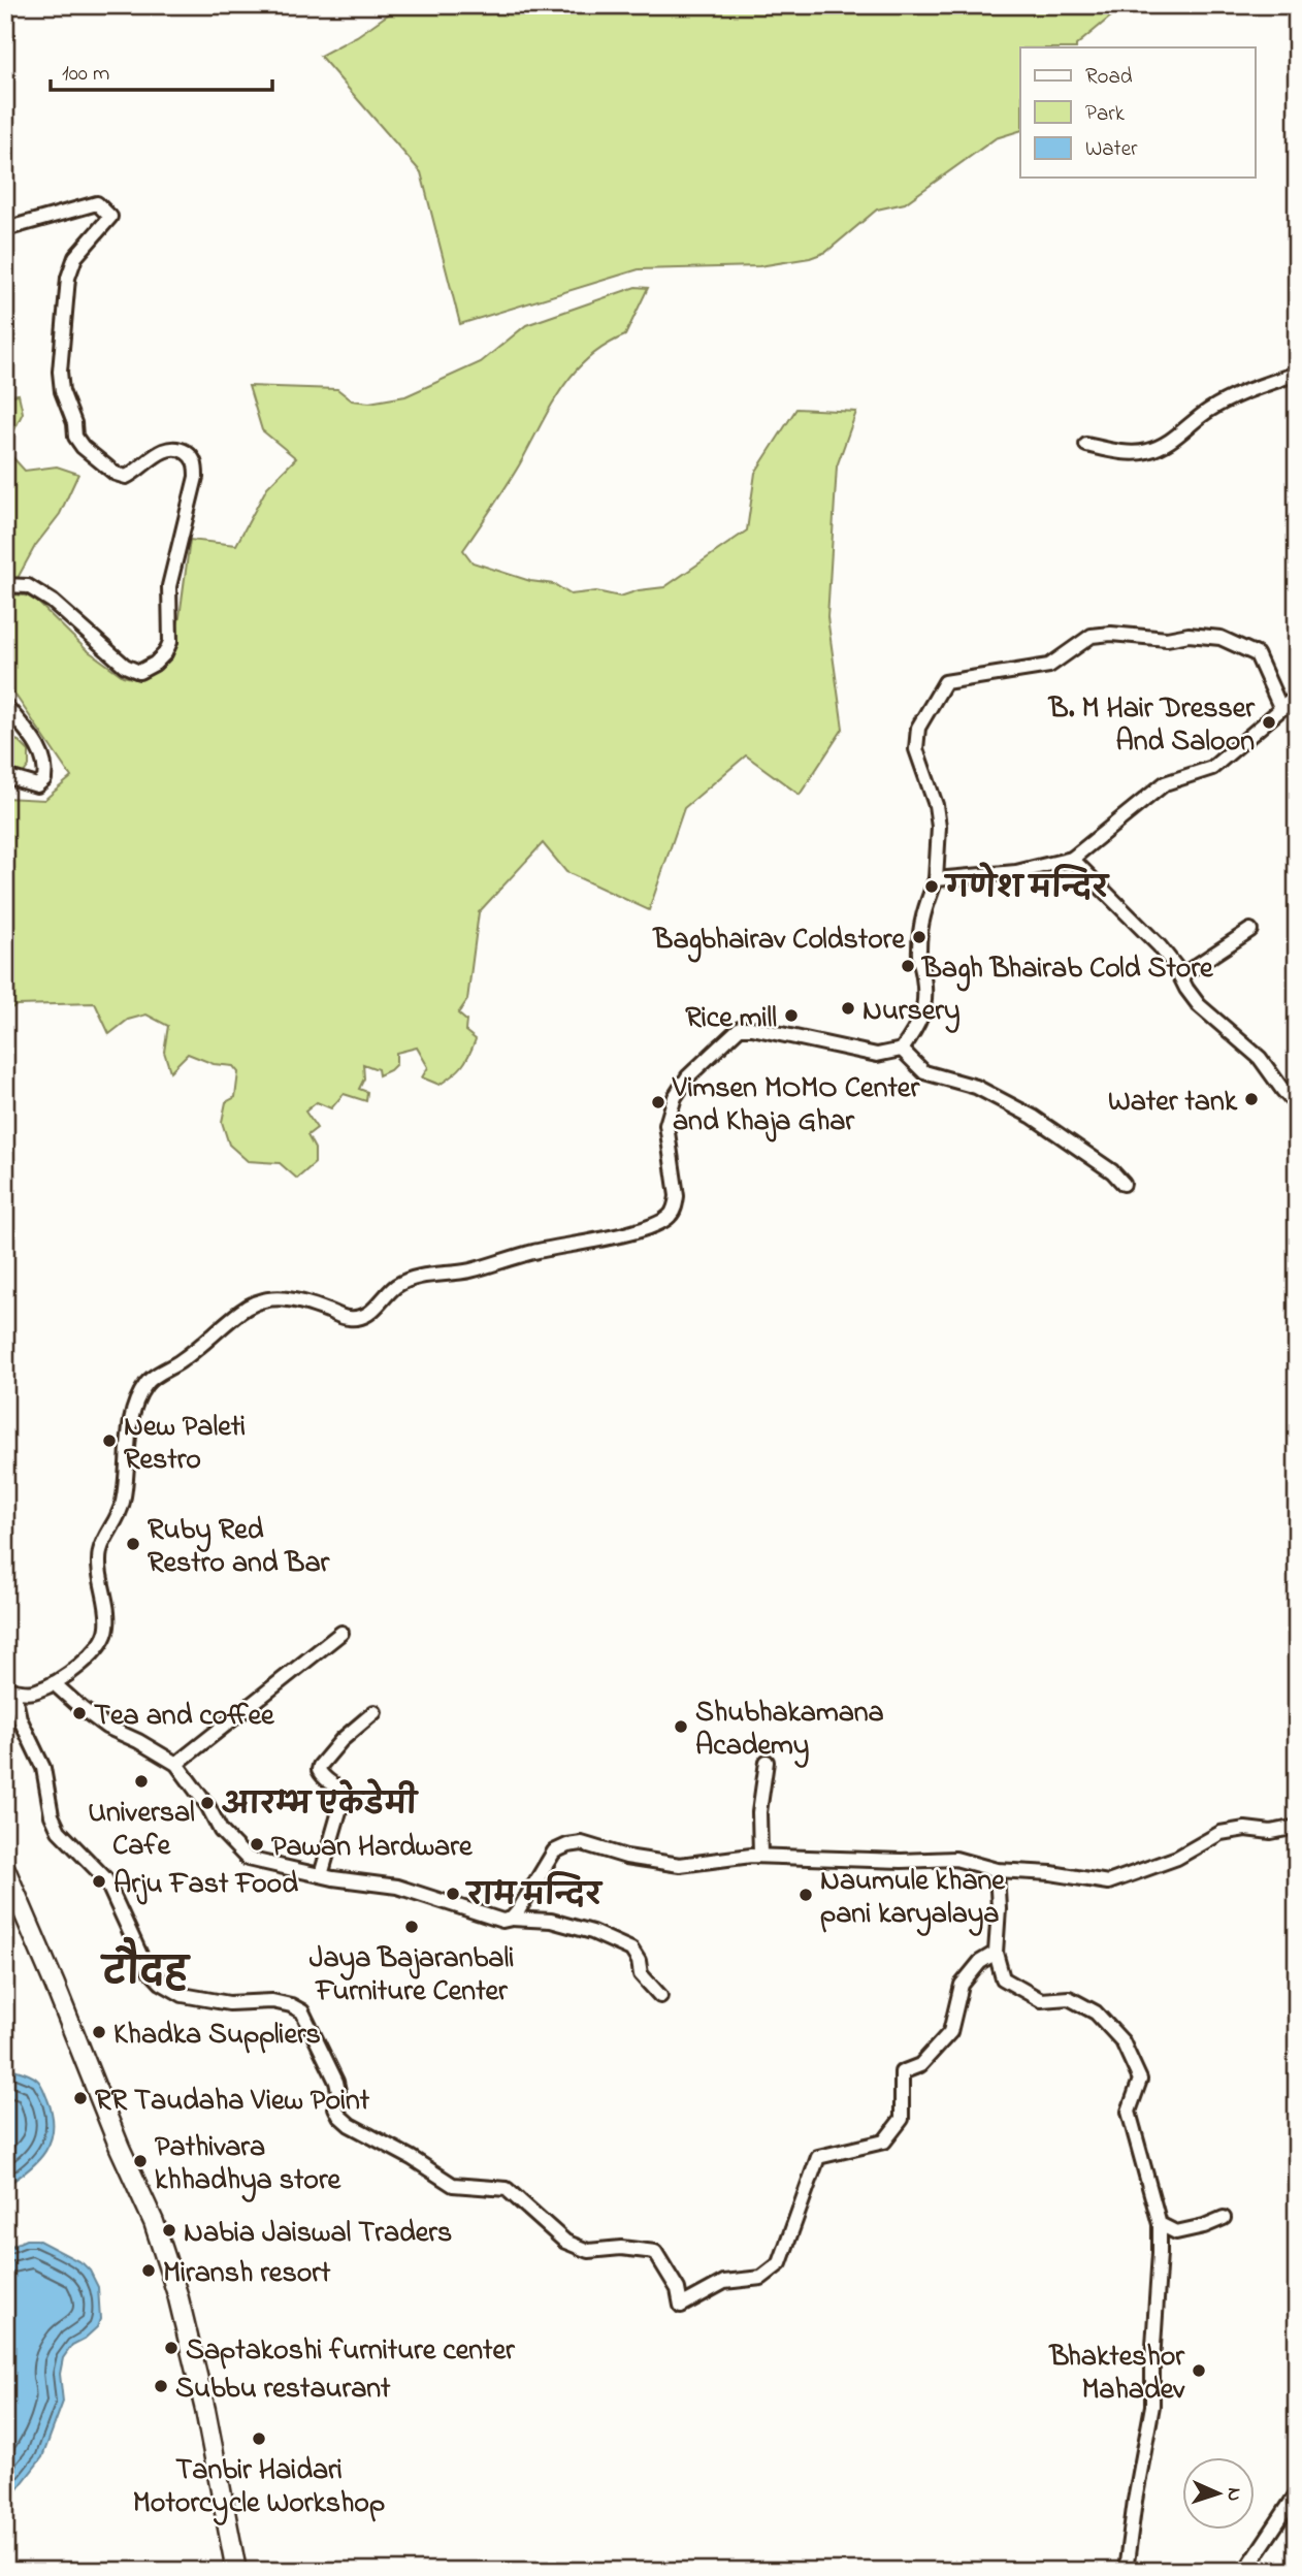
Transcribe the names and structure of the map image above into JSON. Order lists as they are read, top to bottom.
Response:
{
  "districts": ["टौदह"],
  "places": [
    "B. M Hair Dresser And Saloon",
    "गणेश मन्दिर",
    "Bagbhairav Coldstore",
    "Bagh Bhairab Cold Store",
    "Nursery",
    "Rice mill",
    "Water tank",
    "Vimsen MOMO Center and Khaja Ghar",
    "New Paleti Restro",
    "Ruby Red Restro and Bar",
    "Tea and coffee",
    "Shubhakamana Academy",
    "Universal Cafe",
    "आरम्भ एकेडेमी",
    "Pawan Hardware",
    "Arju Fast Food",
    "राम मन्दिर",
    "Naumule khane pani karyalaya",
    "Jaya Bajaranbali Furniture Center",
    "Khadka Suppliers",
    "RR Taudaha View Point",
    "Pathivara khhadhya store",
    "Nabia Jaiswal Traders",
    "Miransh resort",
    "Saptakoshi furniture center",
    "Bhakteshor Mahadev",
    "Subbu restaurant",
    "Tanbir Haidari Motorcycle Workshop"
  ],
  "legend": ["Road", "Park", "Water"],
  "scale_bar": "100 m",
  "north": "right"
}
